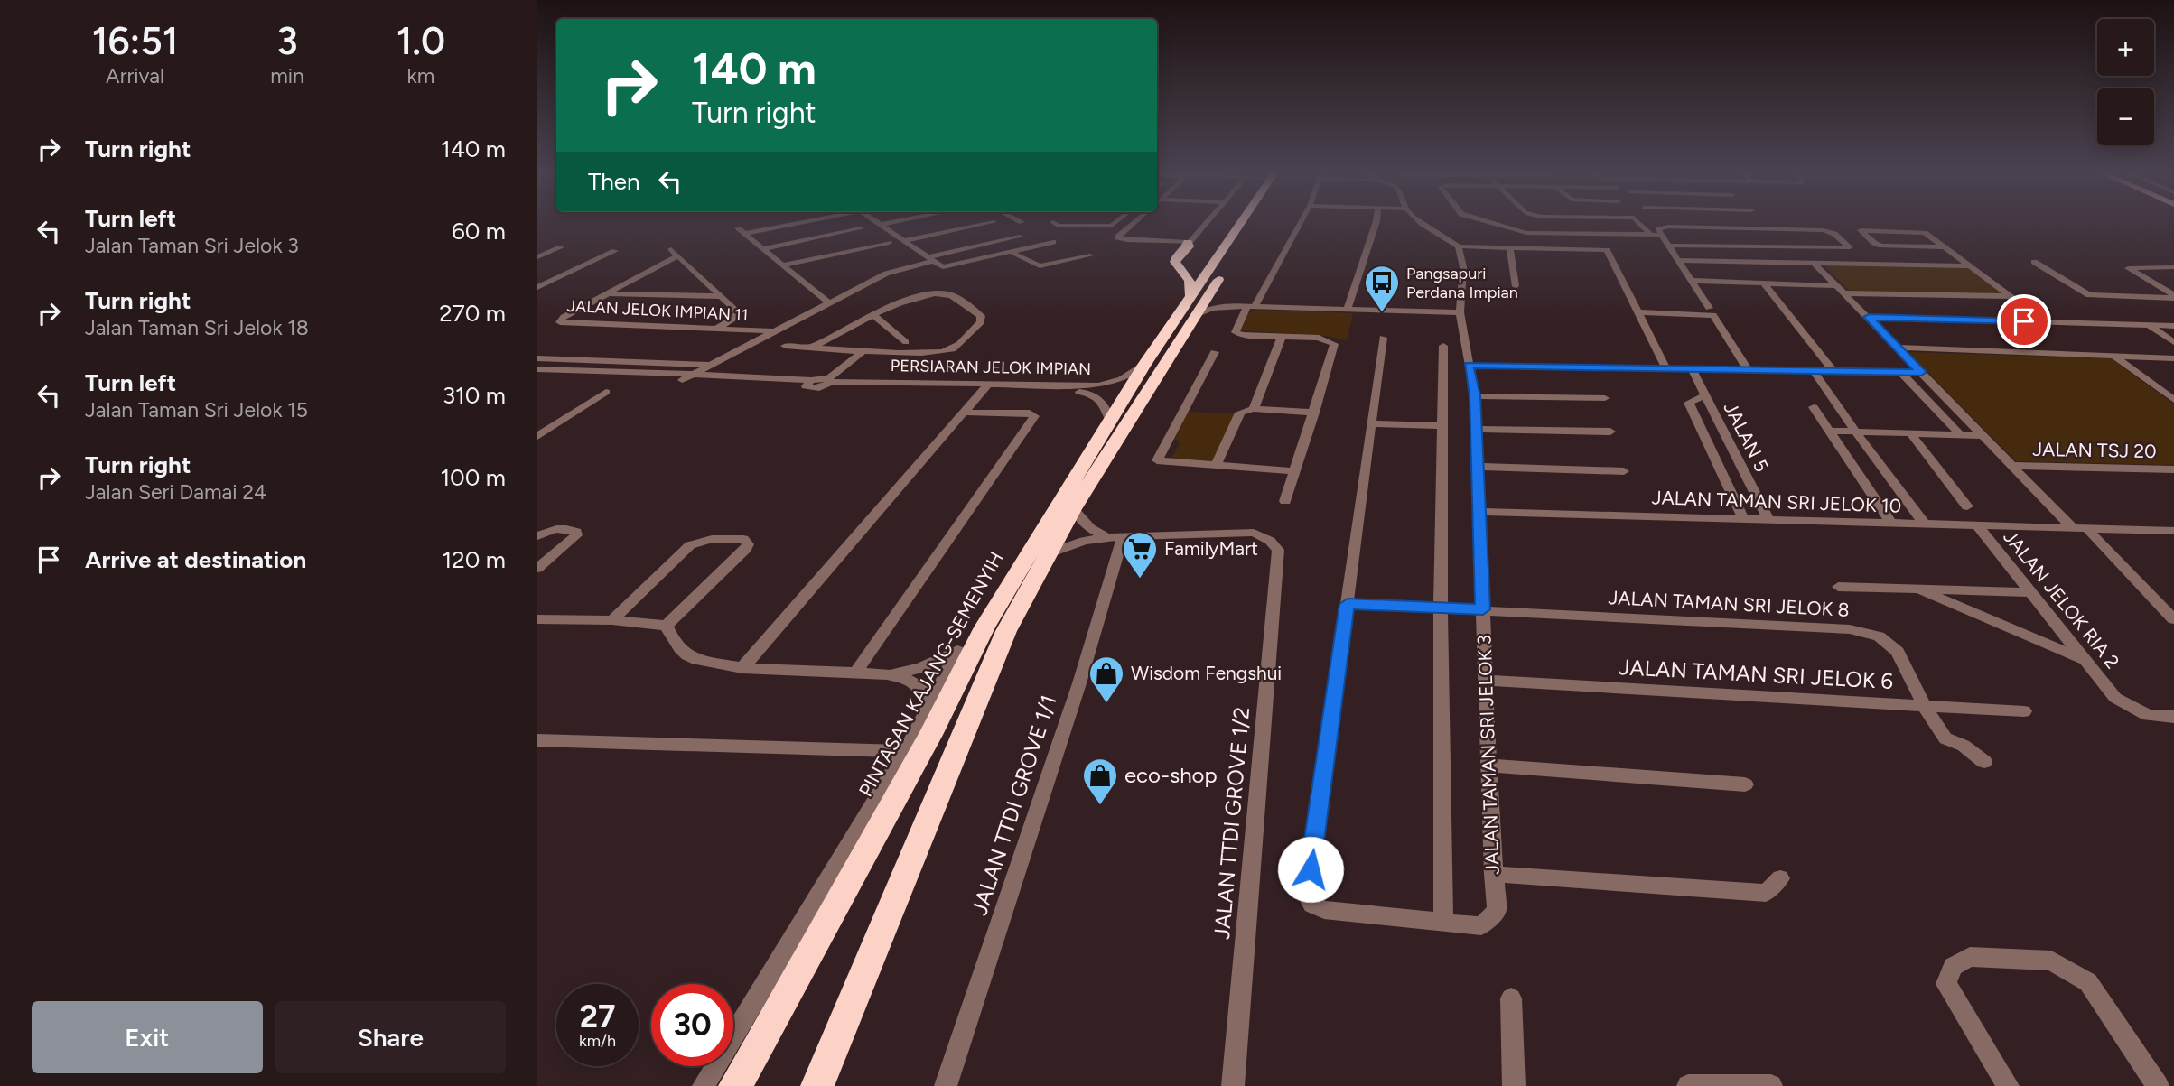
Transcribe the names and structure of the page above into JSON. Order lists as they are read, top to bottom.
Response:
{
  "streets": {
    "highway": ["PINTASAN KAJANG-SEMENYIH"],
    "street": [
      "JALAN JELOK IMPIAN 11",
      "PERSIARAN JELOK IMPIAN",
      "JALAN 5",
      "JALAN TSJ 20",
      "JALAN TAMAN SRI JELOK 10",
      "JALAN JELOK RIA 2",
      "JALAN TAMAN SRI JELOK 8",
      "JALAN TAMAN SRI JELOK 6",
      "JALAN TAMAN SRI JELOK 3",
      "JALAN TTDI GROVE 1/1",
      "JALAN TTDI GROVE 1/2"
    ]
  },
  "crossings": [
    ["PERSIARAN JELOK IMPIAN", "PINTASAN KAJANG-SEMENYIH"],
    ["JALAN 5", "JALAN TAMAN SRI JELOK 10"],
    ["JALAN TAMAN SRI JELOK 10", "JALAN JELOK RIA 2"],
    ["JALAN TAMAN SRI JELOK 10", "JALAN TAMAN SRI JELOK 3"],
    ["JALAN TAMAN SRI JELOK 8", "JALAN TAMAN SRI JELOK 6"],
    ["JALAN TAMAN SRI JELOK 8", "JALAN TAMAN SRI JELOK 3"],
    ["JALAN TAMAN SRI JELOK 6", "JALAN TAMAN SRI JELOK 3"],
    ["JALAN TTDI GROVE 1/1", "JALAN TTDI GROVE 1/2"]
  ],
  "places": {
    "bus stop": ["Pangsapuri Perdana Impian"],
    "supermarket": ["FamilyMart"],
    "shop": ["Wisdom Fengshui", "eco-shop"]
  },
  "page": {
    "eta": [
      "16:51",
      "Arrival",
      "3",
      "min",
      "1.0",
      "km"
    ],
    "map_buttons": ["+", "−"],
    "turn": ["140 m", "Turn right"],
    "list": [
      {
        "name": "Turn right",
        "value": "140 m"
      },
      {
        "name": "Turn left",
        "note": "Jalan Taman Sri Jelok 3",
        "value": "60 m"
      },
      {
        "name": "Turn right",
        "note": "Jalan Taman Sri Jelok 18",
        "value": "270 m"
      },
      {
        "name": "Turn left",
        "note": "Jalan Taman Sri Jelok 15",
        "value": "310 m"
      },
      {
        "name": "Turn right",
        "note": "Jalan Seri Damai 24",
        "value": "100 m"
      },
      {
        "name": "Arrive at destination",
        "value": "120 m"
      }
    ],
    "then": "Then",
    "speed": "27 km/h",
    "limit": "30",
    "buttons": ["Exit", "Share"]
  }
}
